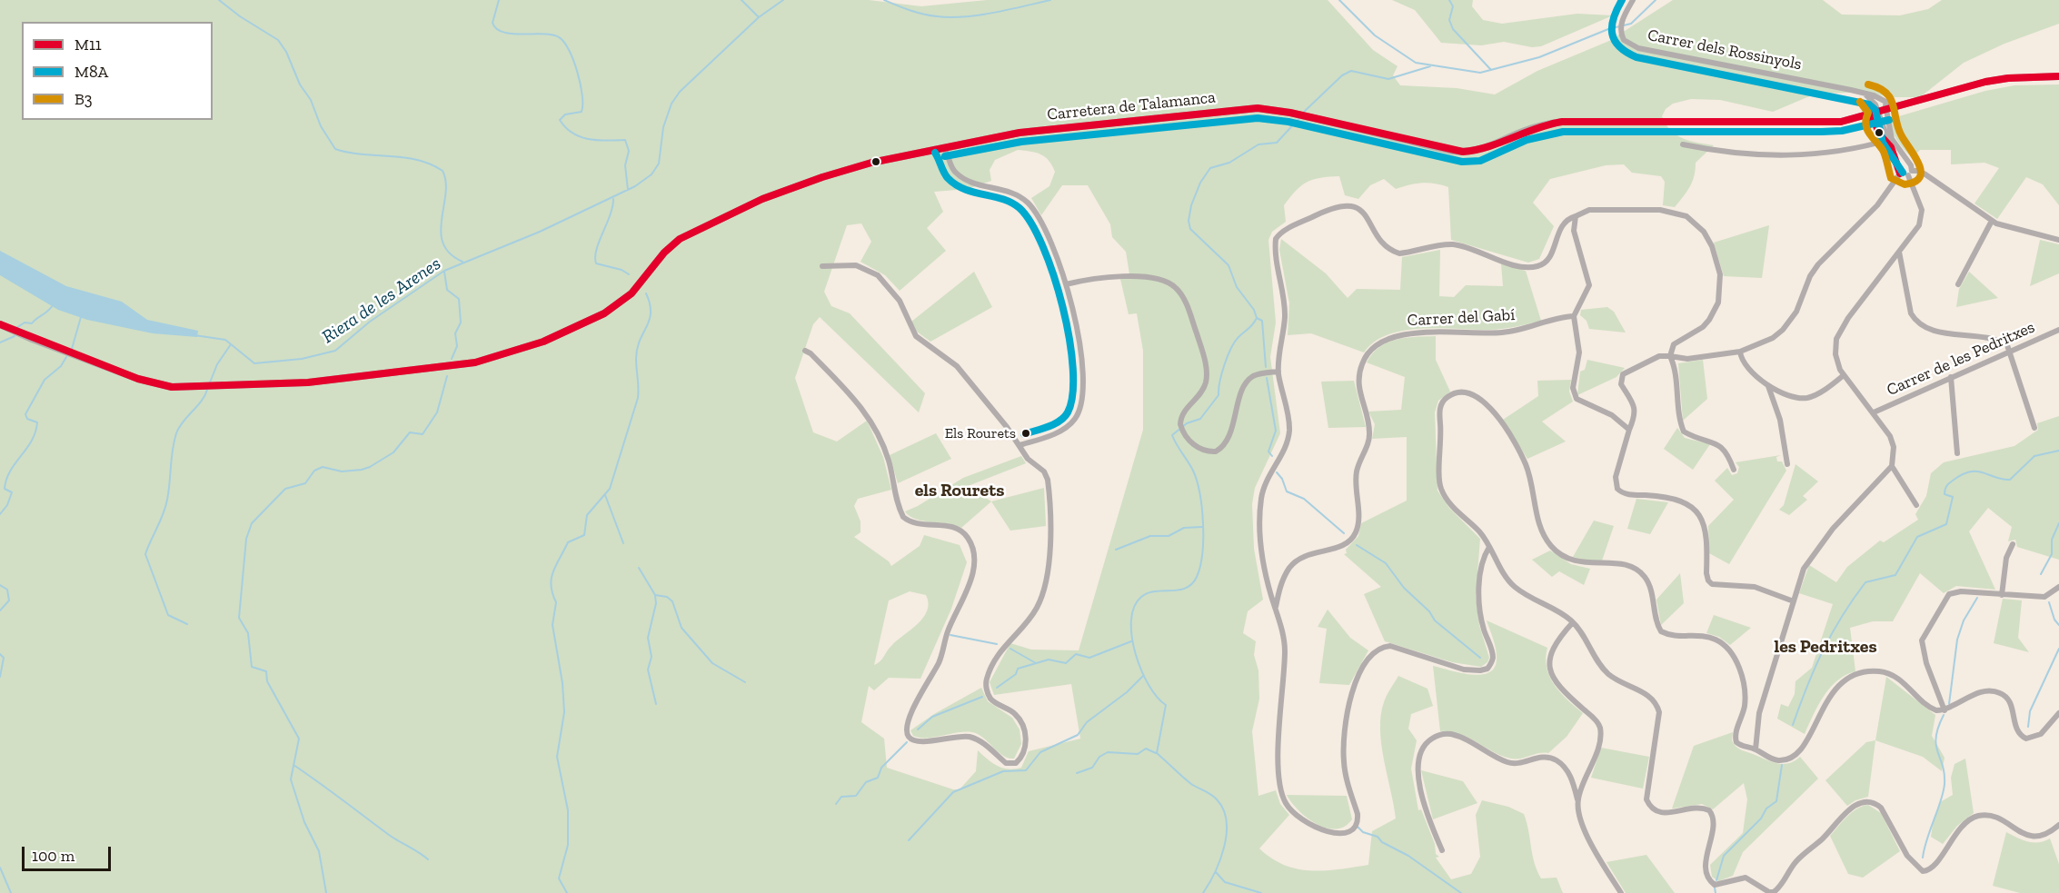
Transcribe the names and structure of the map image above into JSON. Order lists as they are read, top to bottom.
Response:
{
  "streets": {
    "street": [
      "Carrer dels Rossinyols",
      "Carretera de Talamanca",
      "Carrer del Gabí",
      "Carrer de les Pedritxes"
    ]
  },
  "crossings": [
    ["Carrer dels Rossinyols", "Carretera de Talamanca"]
  ],
  "districts": ["els Rourets", "les Pedritxes"],
  "water": ["Riera de les Arenes"],
  "places": ["Els Rourets"],
  "lines": ["transit line M8A", "transit line M11", "transit line B3"],
  "legend": ["M11", "M8A", "B3"],
  "scale_bar": "100 m"
}
